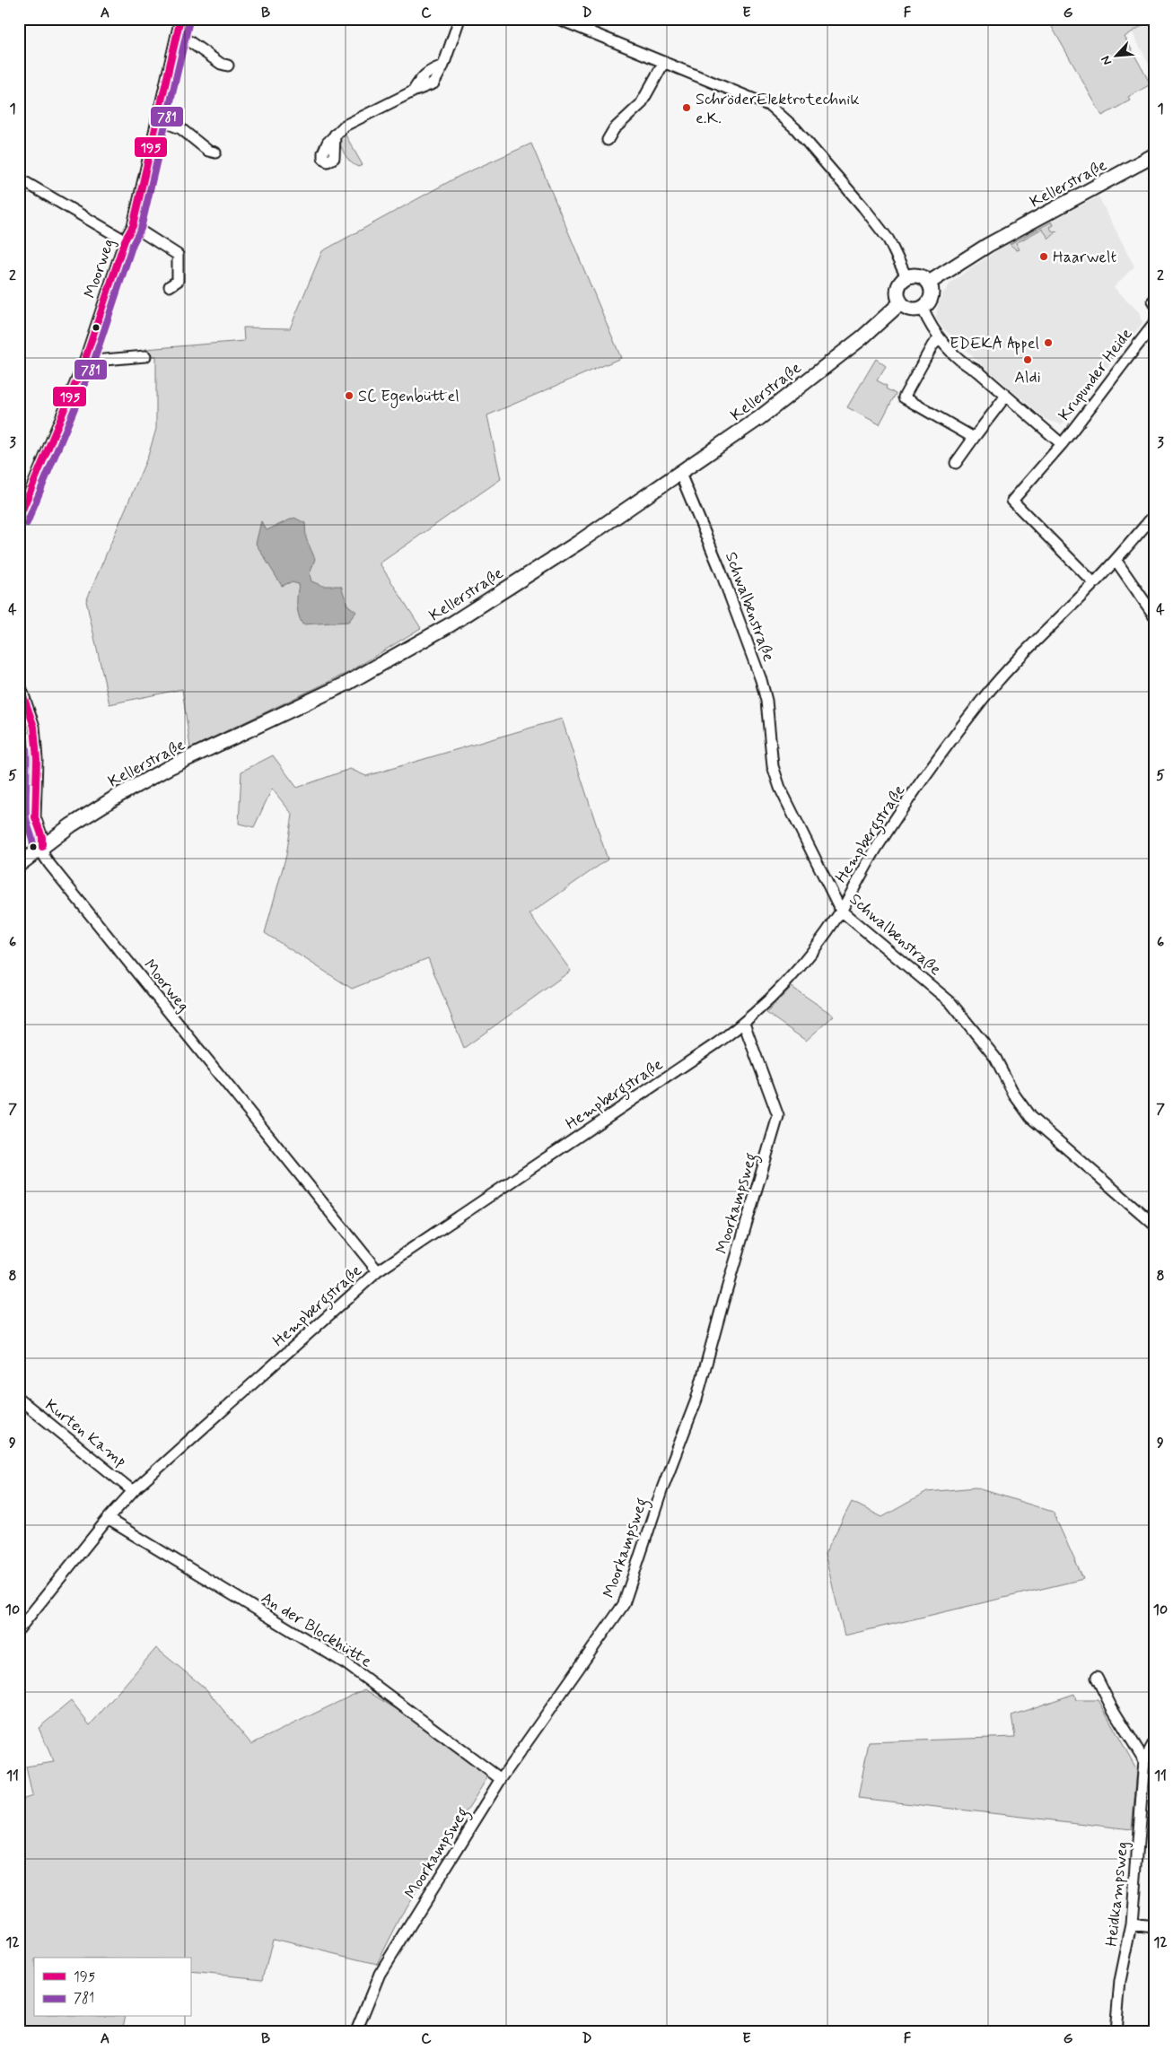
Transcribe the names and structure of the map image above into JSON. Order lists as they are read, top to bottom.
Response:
{
  "streets": {
    "main road": ["Kellerstraße"],
    "street": [
      "Moorweg",
      "Krupunder Heide",
      "Schwalbenstraße",
      "Hempbergstraße",
      "Moorkampsweg",
      "Kurten Kamp",
      "An der Blockhütte",
      "Heidkampsweg"
    ]
  },
  "crossings": [
    ["Kellerstraße", "Moorweg"],
    ["Kellerstraße", "Krupunder Heide"],
    ["Kellerstraße", "Schwalbenstraße"],
    ["Moorweg", "Hempbergstraße"],
    ["Krupunder Heide", "Hempbergstraße"],
    ["Schwalbenstraße", "Hempbergstraße"],
    ["Hempbergstraße", "Moorkampsweg"],
    ["Hempbergstraße", "Kurten Kamp"],
    ["Hempbergstraße", "An der Blockhütte"],
    ["Moorkampsweg", "An der Blockhütte"]
  ],
  "places": [
    "SchröderElektrotechnik e.K.",
    "Haarwelt",
    "EDEKA Appel",
    "Aldi",
    "SC Egenbüttel"
  ],
  "lines": ["transit line 195", "transit line 781"],
  "legend": ["195", "781"],
  "north": "bottom left",
  "grid": {
    "columns": [
      "A",
      "B",
      "C",
      "D",
      "E",
      "F",
      "G"
    ],
    "rows": [
      "1",
      "2",
      "3",
      "4",
      "5",
      "6",
      "7",
      "8",
      "9",
      "10",
      "11",
      "12"
    ]
  }
}
